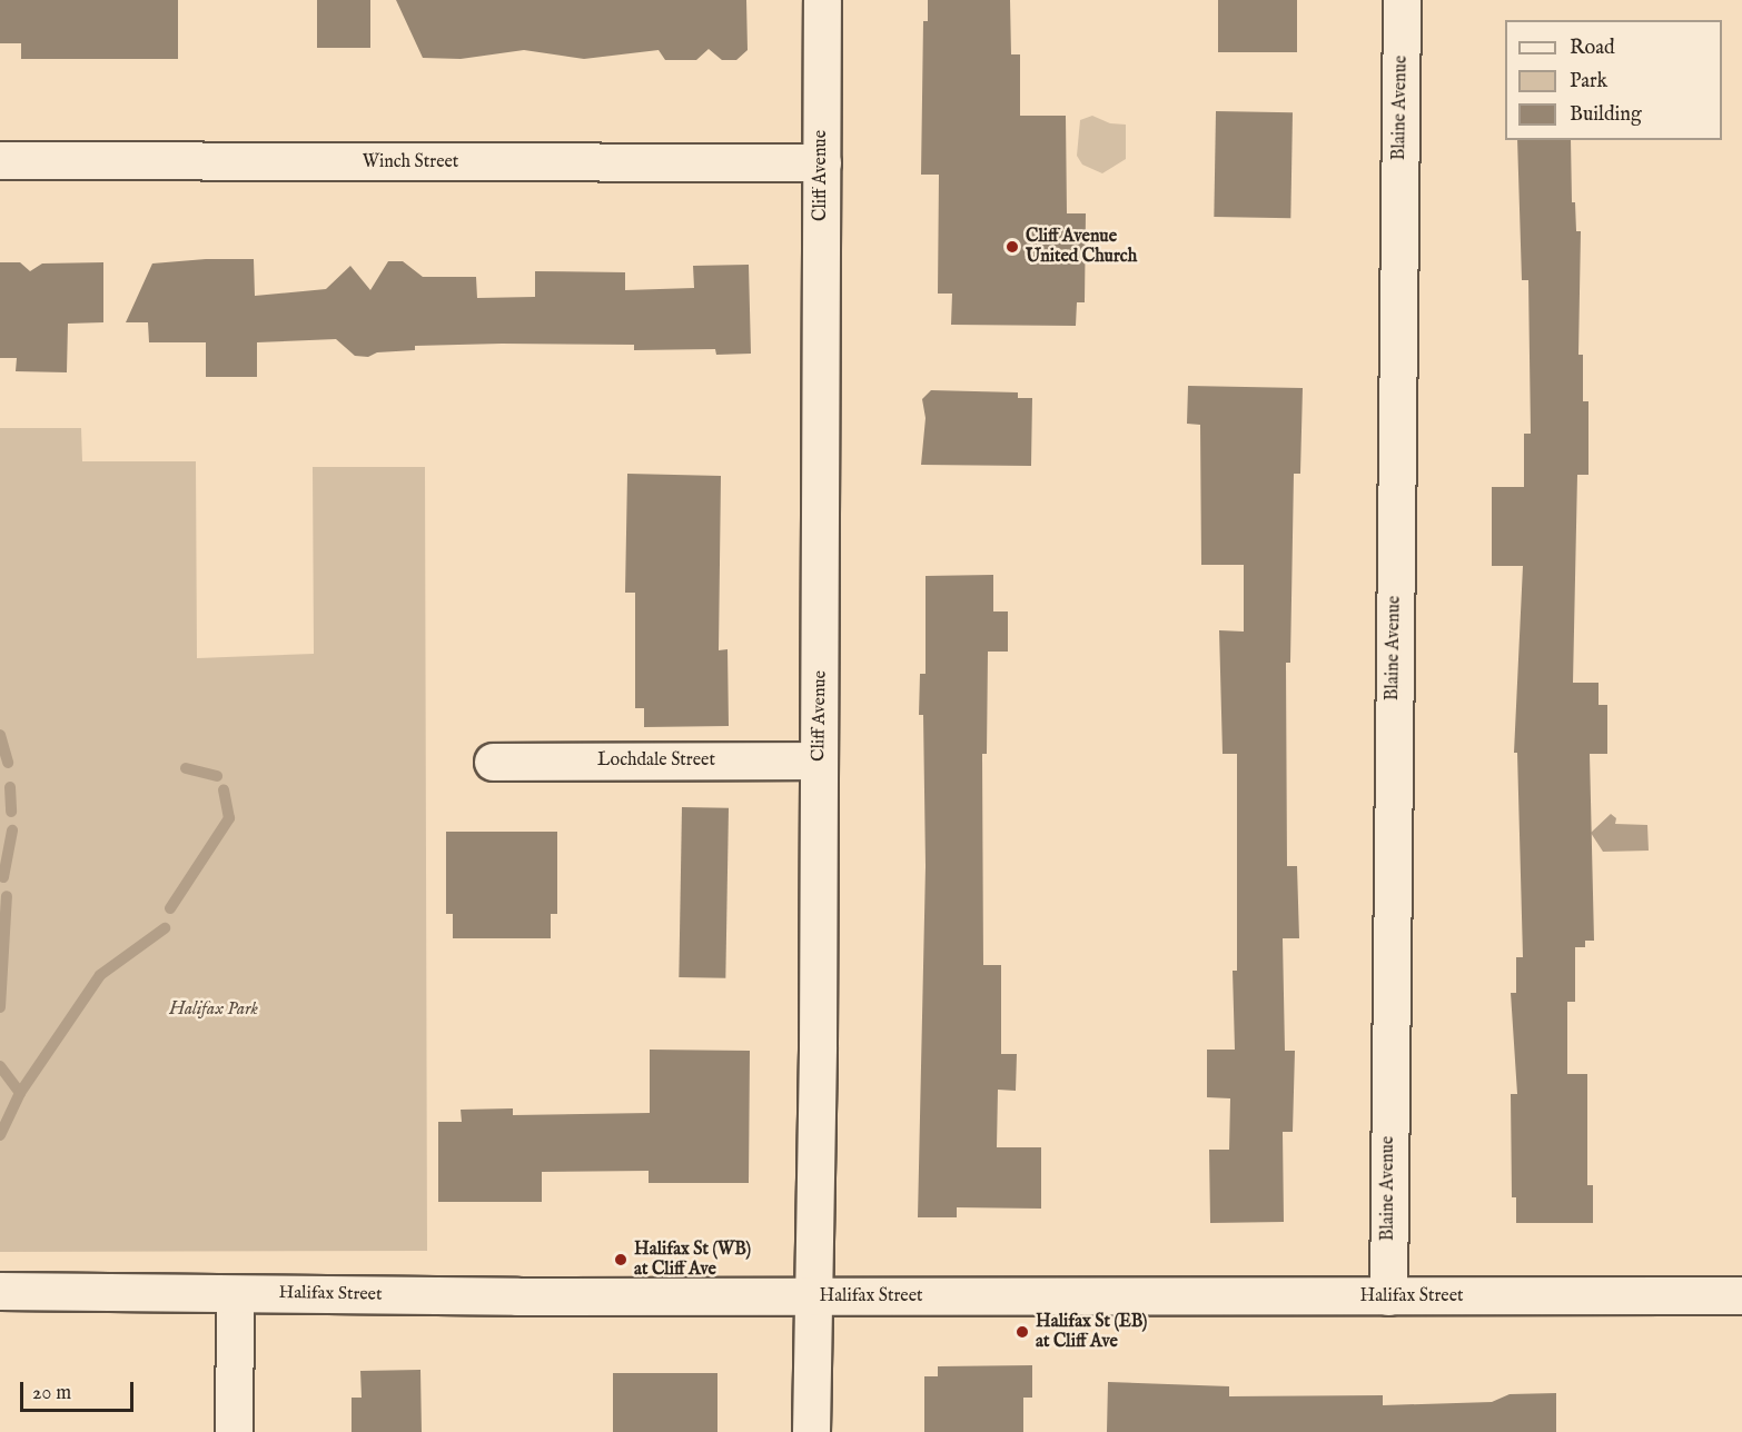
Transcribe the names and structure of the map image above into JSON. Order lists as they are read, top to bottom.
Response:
{
  "streets": {
    "street": [
      "Blaine Avenue",
      "Winch Street",
      "Cliff Avenue",
      "Lochdale Street",
      "Halifax Street"
    ]
  },
  "crossings": [
    ["Blaine Avenue", "Halifax Street"],
    ["Winch Street", "Cliff Avenue"],
    ["Cliff Avenue", "Lochdale Street"],
    ["Cliff Avenue", "Halifax Street"]
  ],
  "parks": ["Halifax Park"],
  "places": ["Cliff Avenue United Church", "Halifax St (WB) at Cliff Ave", "Halifax St (EB) at Cliff Ave"],
  "legend": ["Road", "Park", "Building"],
  "scale_bar": "20 m"
}
